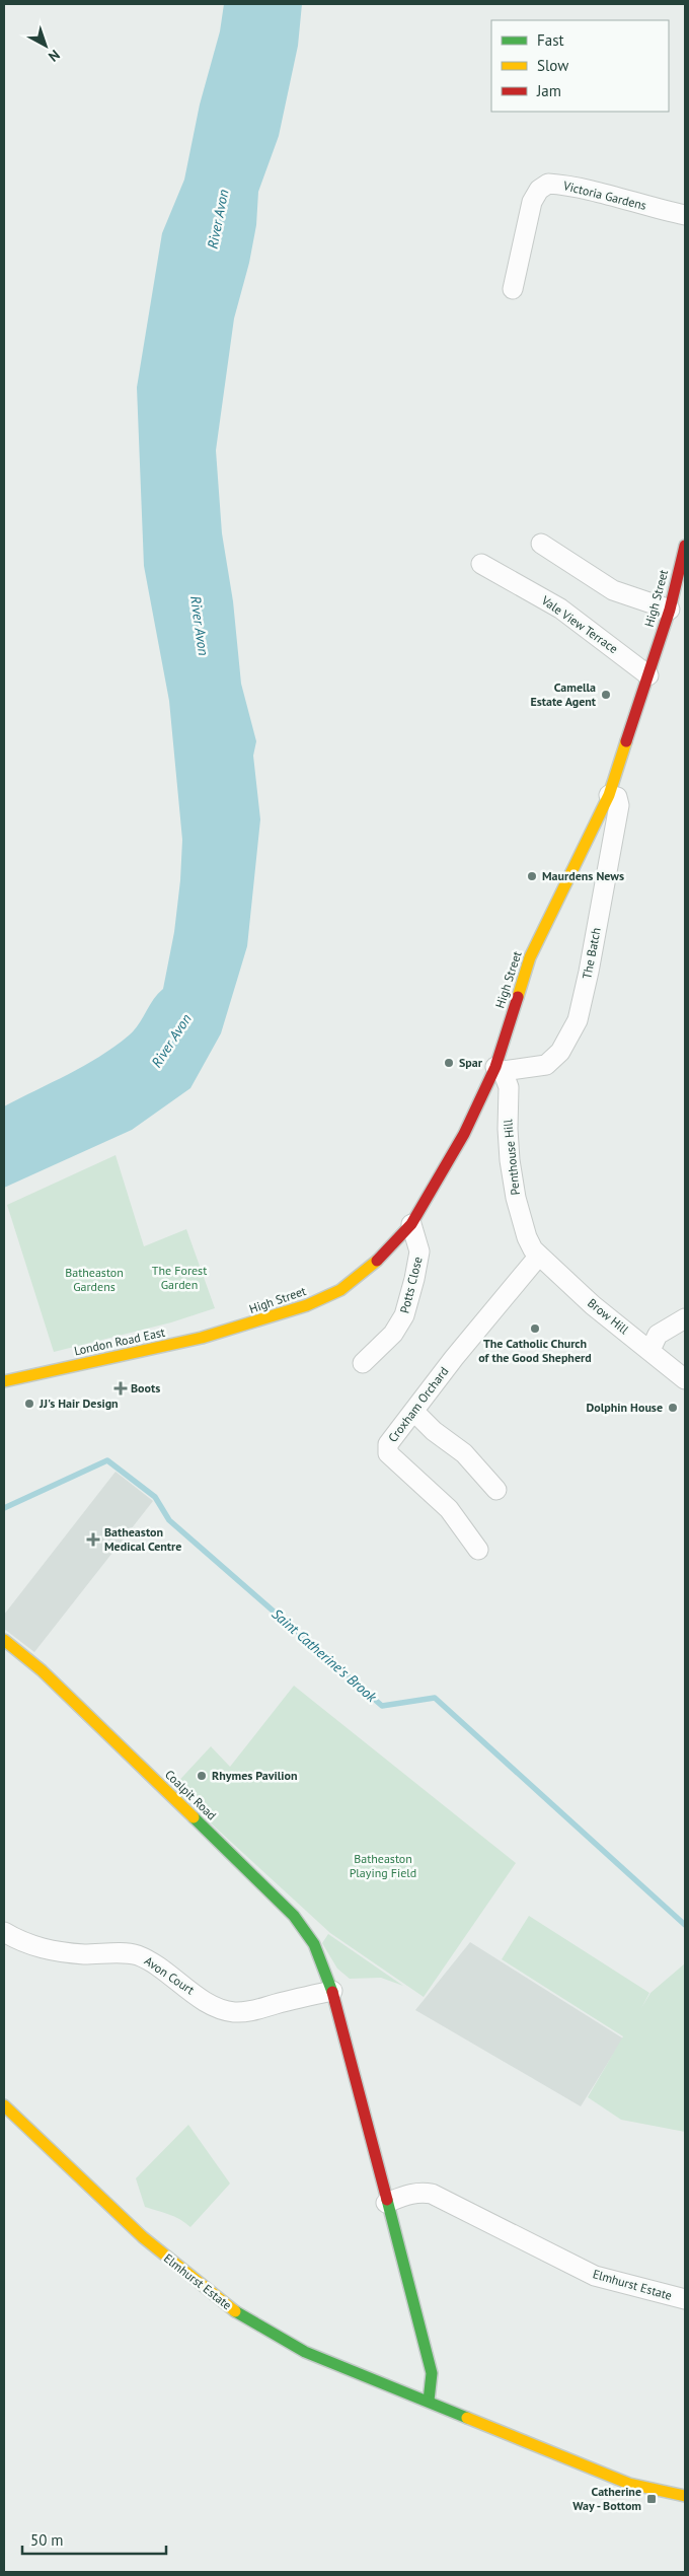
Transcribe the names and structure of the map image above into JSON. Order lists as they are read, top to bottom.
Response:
{
  "streets": {
    "street": [
      "Victoria Gardens",
      "High Street",
      "Vale View Terrace",
      "The Batch",
      "Penthouse Hill",
      "Potts Close",
      "Brow Hill",
      "London Road East",
      "Croxham Orchard",
      "Coalpit Road",
      "Avon Court",
      "Elmhurst Estate"
    ]
  },
  "crossings": [
    ["High Street", "Vale View Terrace"],
    ["High Street", "The Batch"],
    ["High Street", "Penthouse Hill"],
    ["High Street", "Potts Close"],
    ["High Street", "London Road East"],
    ["The Batch", "Penthouse Hill"],
    ["Penthouse Hill", "Brow Hill"],
    ["Penthouse Hill", "Croxham Orchard"],
    ["Brow Hill", "Croxham Orchard"],
    ["Coalpit Road", "Avon Court"]
  ],
  "water": ["River Avon", "Saint Catherine's Brook"],
  "parks": ["The Forest Garden", "Batheaston Gardens", "Batheaston Playing Field"],
  "places": {
    "other": [
      "Camella Estate Agent",
      "Maurdens News",
      "Spar",
      "The Catholic Church of the Good Shepherd",
      "JJ's Hair Design",
      "Dolphin House",
      "Rhymes Pavilion"
    ],
    "health": ["Boots", "Batheaston Medical Centre"],
    "transit": ["Catherine Way - Bottom"]
  },
  "legend": ["Fast", "Slow", "Jam"],
  "scale_bar": "50 m",
  "north": "bottom right"
}
